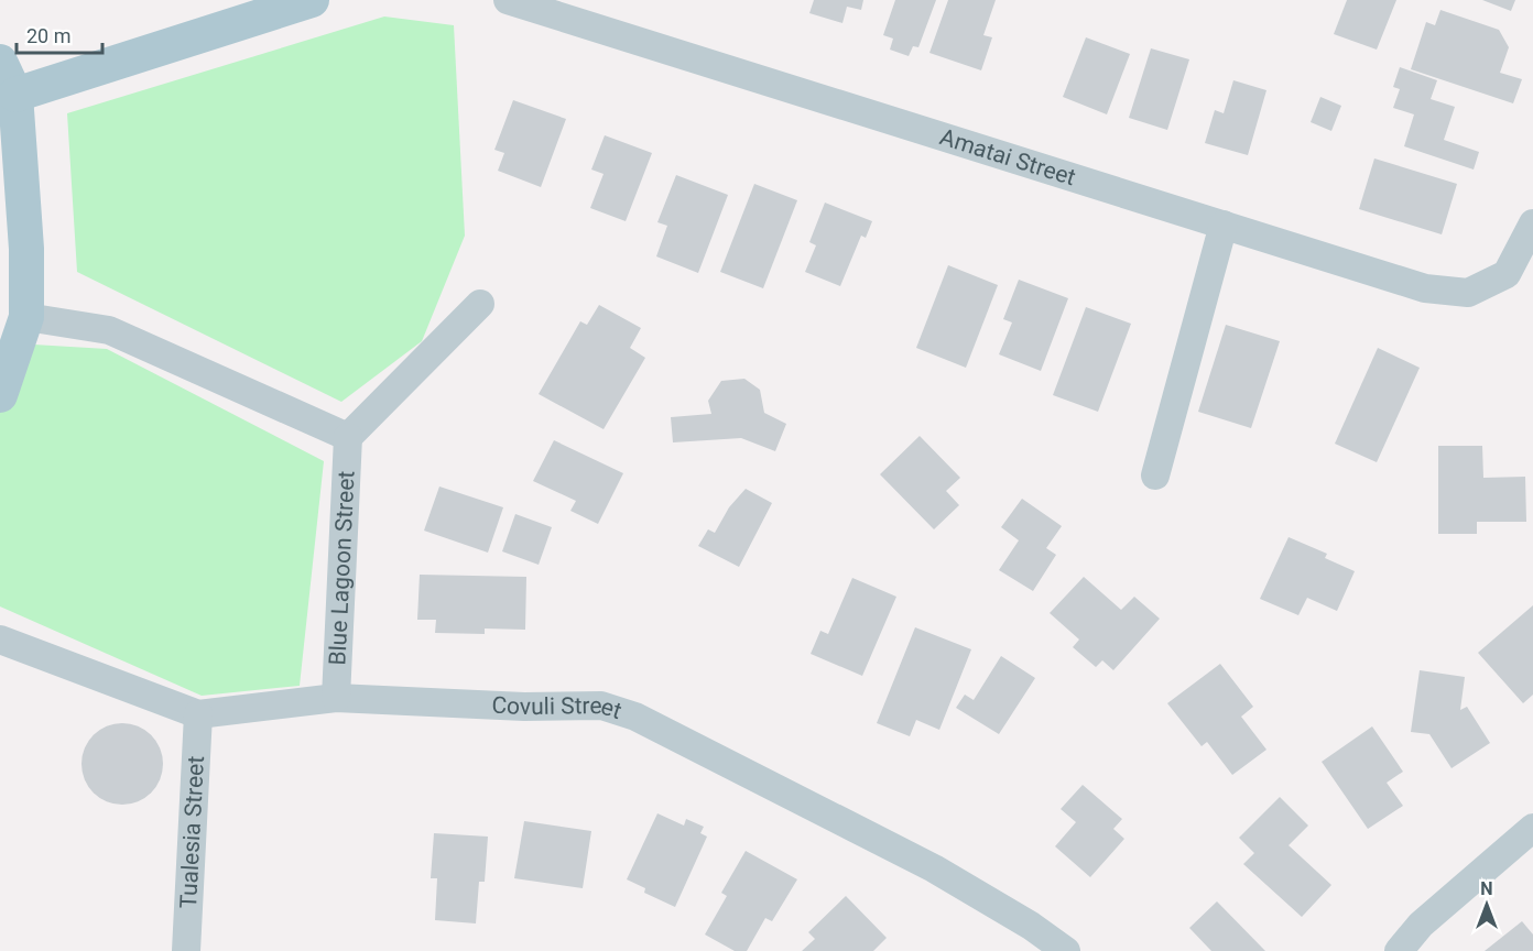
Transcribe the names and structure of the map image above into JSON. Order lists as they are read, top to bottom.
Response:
{
  "streets": {
    "street": [
      "Amatai Street",
      "Blue Lagoon Street",
      "Covuli Street",
      "Tualesia Street"
    ]
  },
  "crossings": [
    ["Blue Lagoon Street", "Covuli Street"],
    ["Covuli Street", "Tualesia Street"]
  ],
  "scale_bar": "20 m",
  "north": "top"
}
